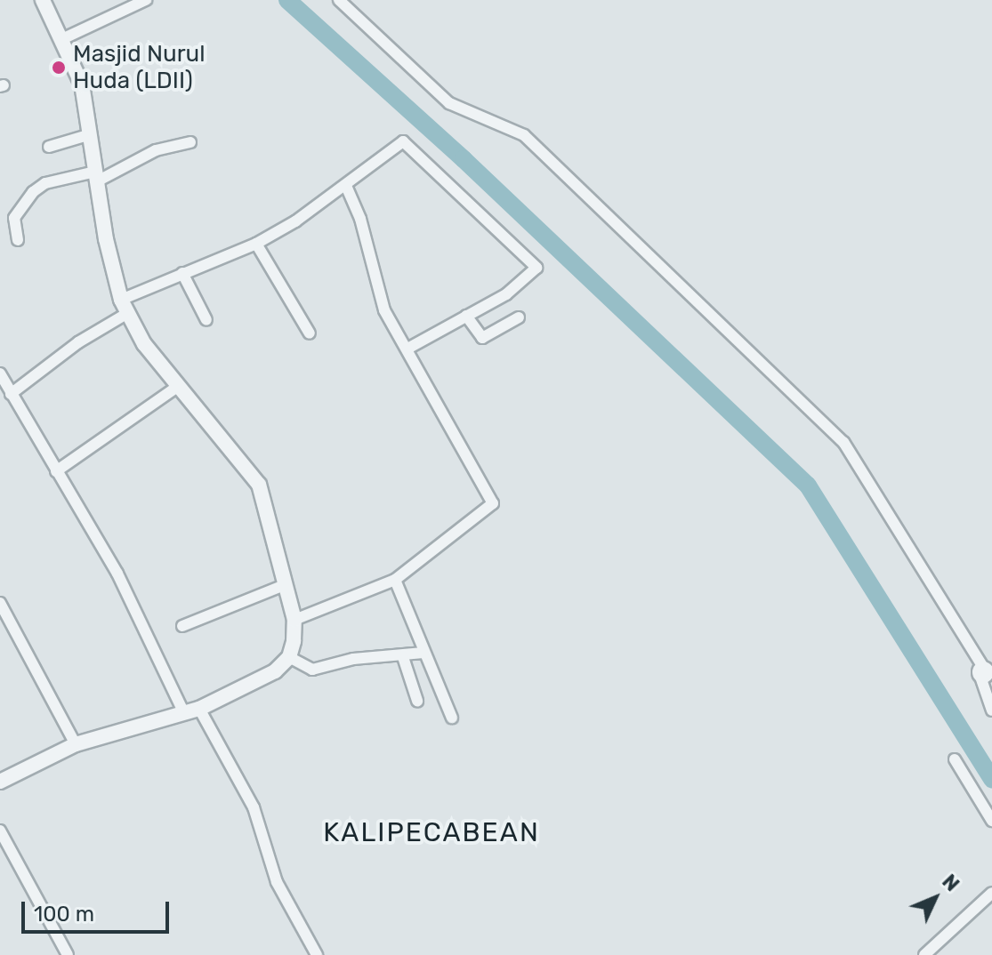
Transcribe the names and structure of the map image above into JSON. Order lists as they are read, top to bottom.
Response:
{
  "districts": ["KALIPECABEAN"],
  "places": ["Masjid Nurul Huda (LDII)"],
  "scale_bar": "100 m",
  "north": "top right"
}
